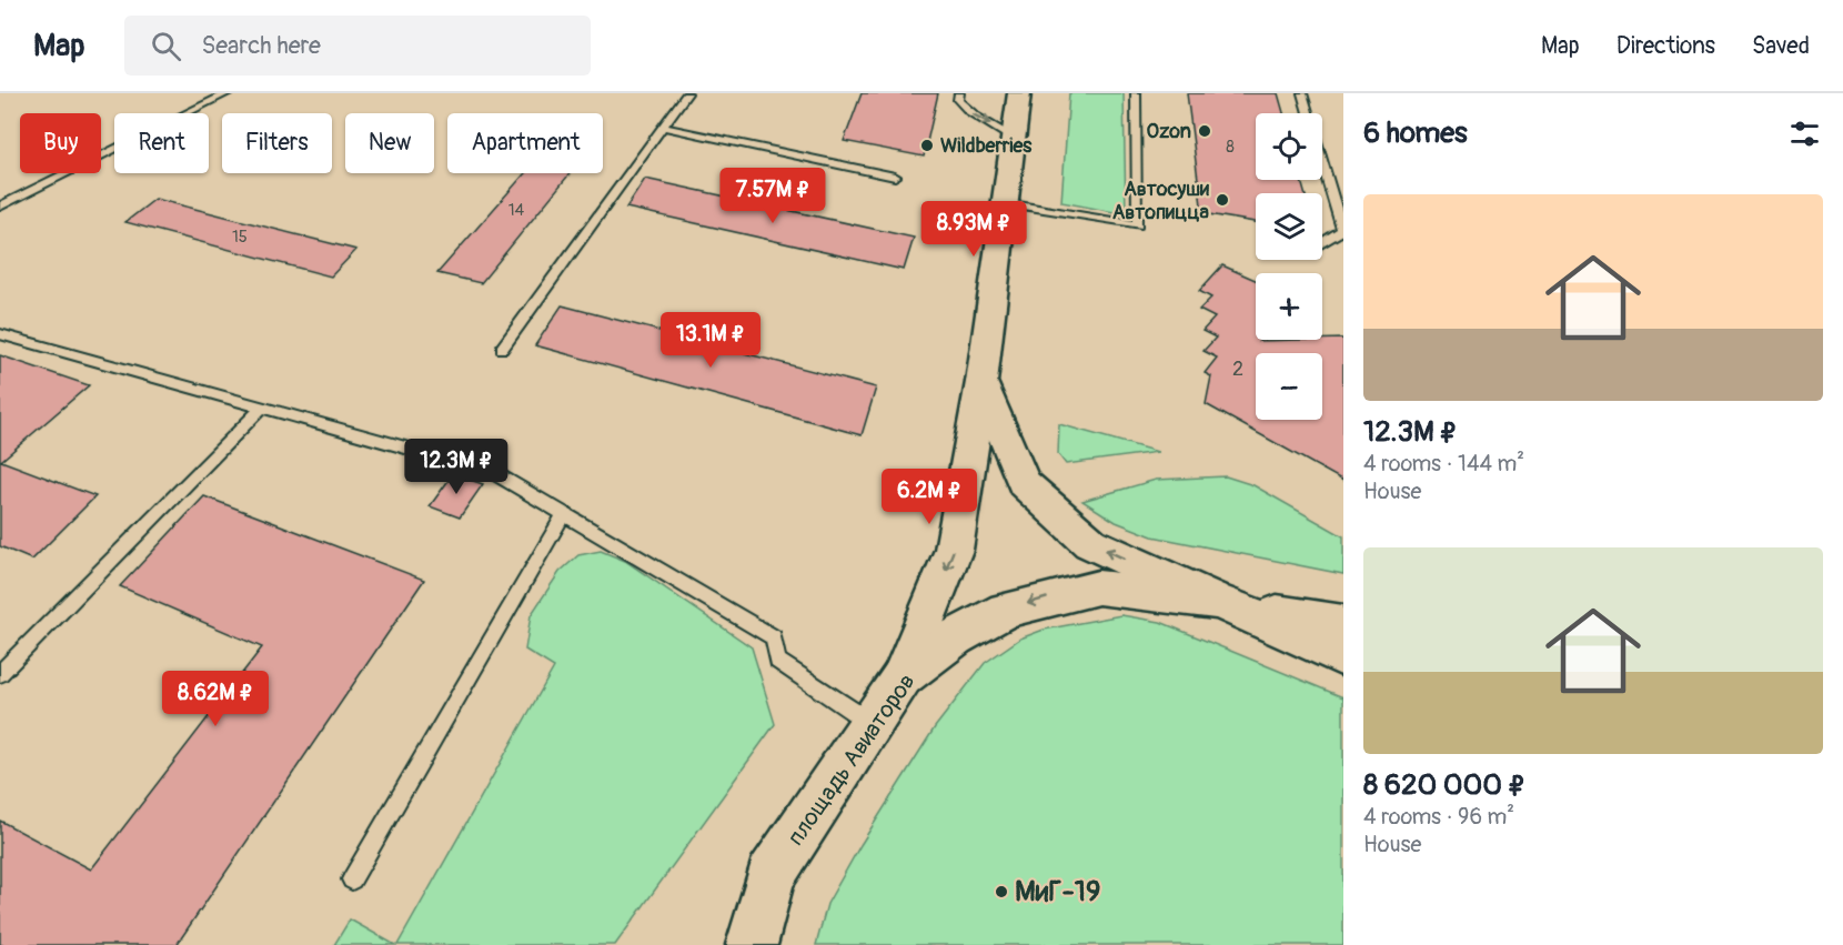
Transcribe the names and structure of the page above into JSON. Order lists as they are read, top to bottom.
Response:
{
  "streets": {
    "main road": ["площадь Авиаторов"]
  },
  "one_way": ["площадь Авиаторов"],
  "places": [
    "Ozon",
    "Wildberries",
    "Автосуши Автопицца",
    "МиГ-19"
  ],
  "house_numbers": [
    "8",
    "14",
    "15",
    "2"
  ],
  "page": {
    "header": "Map",
    "search": "Search here",
    "nav": ["Map", "Directions", "Saved"],
    "heading": "6 homes",
    "map_buttons": ["+", "−"],
    "chip": [
      "Buy",
      "Rent",
      "Filters",
      "New",
      "Apartment"
    ],
    "price": [
      "7.57M ₽",
      "8.93M ₽",
      "13.1M ₽",
      "12.3M ₽",
      "6.2M ₽",
      "8.62M ₽"
    ],
    "list": [
      {
        "name": "12.3M ₽",
        "note": "4 rooms · 144 m² · House"
      },
      {
        "name": "8 620 000 ₽",
        "note": "4 rooms · 96 m² · House"
      }
    ]
  }
}
